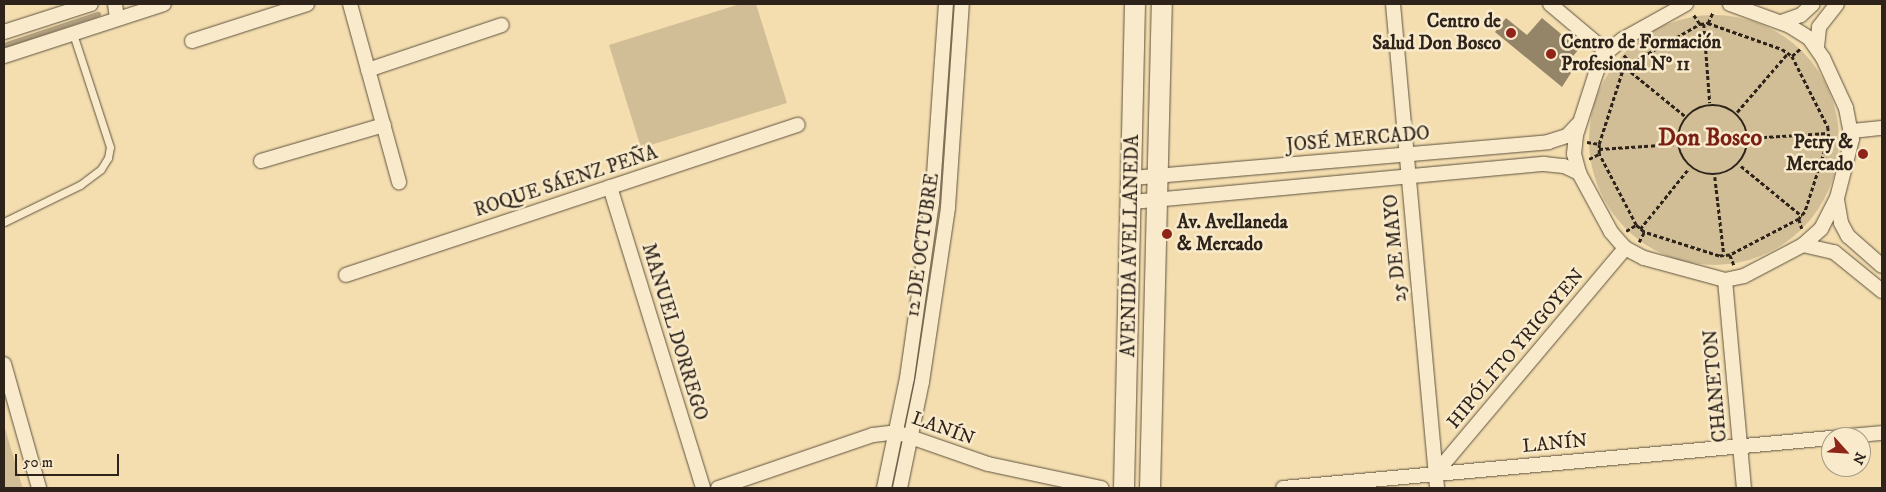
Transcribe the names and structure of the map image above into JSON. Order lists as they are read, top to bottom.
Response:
{
  "streets": {
    "street": [
      "JOSÉ MERCADO",
      "ROQUE SÁENZ PEÑA",
      "12 DE OCTUBRE",
      "AVENIDA AVELLANEDA",
      "25 DE MAYO",
      "MANUEL DORREGO",
      "HIPÓLITO YRIGOYEN",
      "CHANETON",
      "LANÍN"
    ]
  },
  "crossings": [
    ["JOSÉ MERCADO", "AVENIDA AVELLANEDA"],
    ["JOSÉ MERCADO", "25 DE MAYO"],
    ["ROQUE SÁENZ PEÑA", "MANUEL DORREGO"],
    ["12 DE OCTUBRE", "LANÍN"],
    ["25 DE MAYO", "HIPÓLITO YRIGOYEN"],
    ["25 DE MAYO", "LANÍN"],
    ["HIPÓLITO YRIGOYEN", "LANÍN"],
    ["CHANETON", "LANÍN"]
  ],
  "districts": ["Don Bosco"],
  "places": [
    "Centro de Salud Don Bosco",
    "Centro de Formación Profesional N° 11",
    "Petry & Mercado",
    "Av. Avellaneda & Mercado"
  ],
  "scale_bar": "50 m",
  "north": "bottom right"
}
